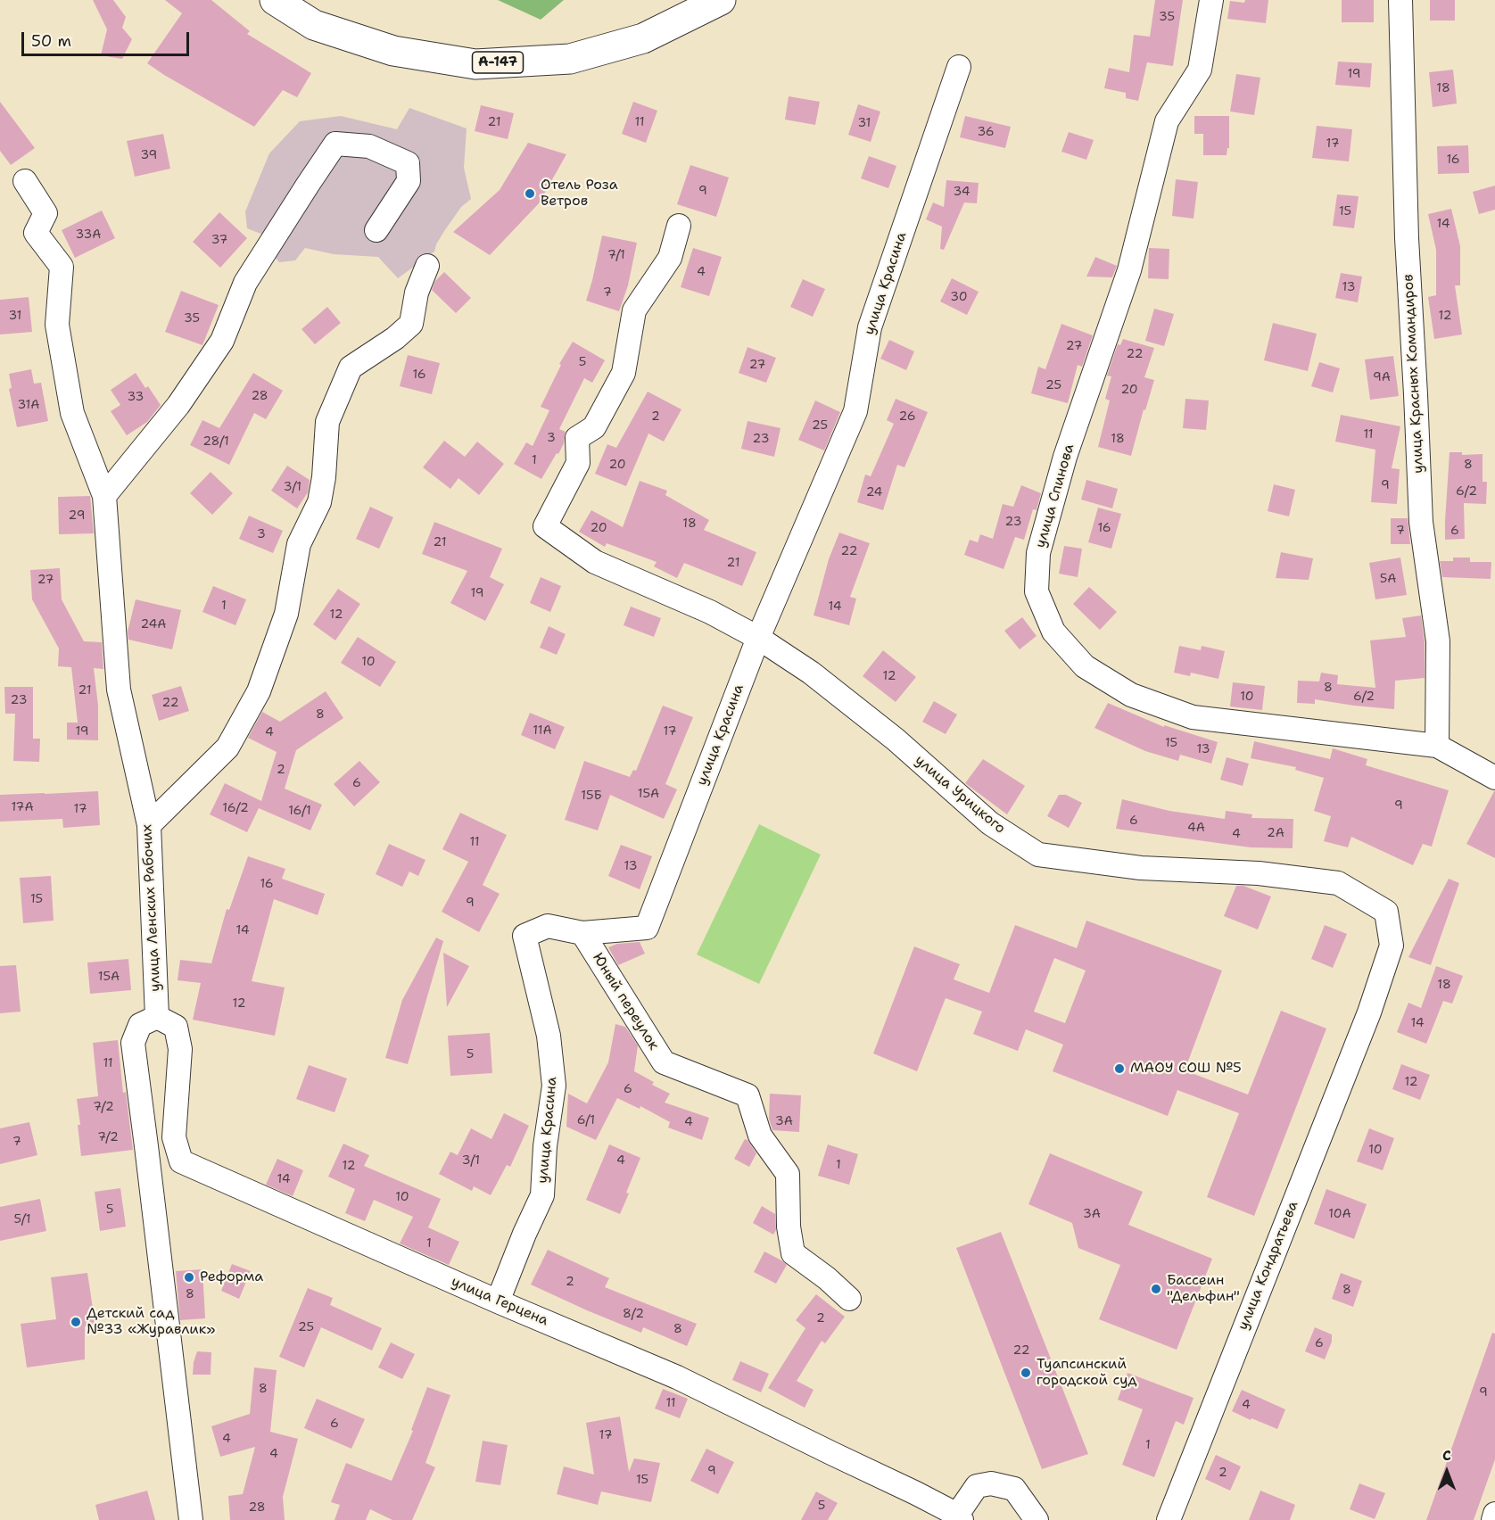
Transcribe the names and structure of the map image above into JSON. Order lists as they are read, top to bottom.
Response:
{
  "streets": {
    "highway": ["А-147"],
    "street": [
      "улица Красина",
      "улица Красных Командиров",
      "улица Спинова",
      "улица Урицкого",
      "улица Ленских Рабочих",
      "Юный переулок",
      "улица Кондратьева",
      "улица Герцена"
    ]
  },
  "crossings": [
    ["улица Красина", "улица Урицкого"],
    ["улица Красина", "Юный переулок"],
    ["улица Красина", "улица Герцена"],
    ["улица Красных Командиров", "улица Спинова"],
    ["улица Урицкого", "улица Кондратьева"],
    ["улица Ленских Рабочих", "улица Герцена"]
  ],
  "places": [
    "Отель Роза Ветров",
    "МАОУ СОШ №5",
    "Реформа",
    "Бассеин \"Дельфин\"",
    "Детский сад №33 «Журавлик»",
    "Туапсинский городской суд"
  ],
  "house_numbers": [
    "35",
    "19",
    "18",
    "21",
    "11",
    "31",
    "36",
    "17",
    "39",
    "16",
    "9",
    "34",
    "15",
    "14",
    "33А",
    "37",
    "7/1",
    "4",
    "13",
    "7",
    "30",
    "31",
    "12",
    "35",
    "27",
    "22",
    "5",
    "27",
    "16",
    "9А",
    "25",
    "20",
    "28",
    "33",
    "31А",
    "2",
    "26",
    "25",
    "11",
    "3",
    "23",
    "18",
    "28/1",
    "1",
    "20",
    "8",
    "9",
    "3/1",
    "6/2",
    "24",
    "29",
    "23",
    "18",
    "20",
    "16",
    "7",
    "6",
    "3",
    "21",
    "22",
    "21",
    "5А",
    "27",
    "19",
    "1",
    "14",
    "12",
    "24А",
    "10",
    "12",
    "8",
    "21",
    "10",
    "6/2",
    "23",
    "22",
    "8",
    "11А",
    "19",
    "17",
    "4",
    "15",
    "13",
    "2",
    "6",
    "15А",
    "15Б",
    "9",
    "17А",
    "16/2",
    "17",
    "16/1",
    "6",
    "4А",
    "2А",
    "4",
    "11",
    "13",
    "16",
    "15",
    "9",
    "14",
    "15А",
    "18",
    "12",
    "14",
    "5",
    "11",
    "12",
    "6",
    "7/2",
    "6/1",
    "3А",
    "4",
    "7/2",
    "7",
    "10",
    "3/1",
    "4",
    "1",
    "12",
    "14",
    "10",
    "5",
    "3А",
    "10А",
    "5/1",
    "1",
    "2",
    "8",
    "8",
    "8/2",
    "2",
    "25",
    "8",
    "6",
    "22",
    "8",
    "9",
    "11",
    "4",
    "6",
    "17",
    "4",
    "1",
    "4",
    "9",
    "2",
    "15",
    "5",
    "28"
  ],
  "scale_bar": "50 m",
  "north": "top"
}
